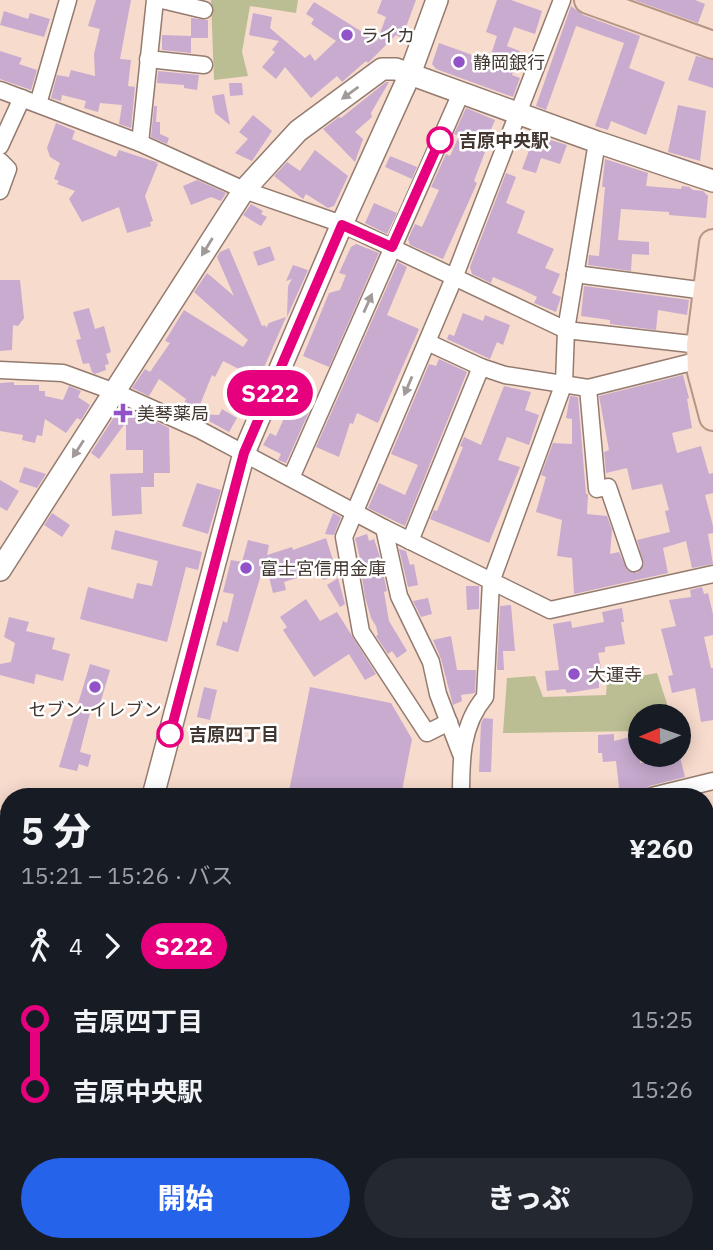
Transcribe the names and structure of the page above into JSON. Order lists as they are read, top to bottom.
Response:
{
  "places": {
    "other": [
      "ライカ",
      "静岡銀行",
      "吉原中央駅",
      "富士宮信用金庫",
      "大運寺",
      "セブン-イレブン",
      "吉原四丁目"
    ],
    "health": ["美琴薬局"]
  },
  "lines": ["bus line S222"],
  "north": "left",
  "page": {
    "on_map": "S222",
    "heading": ["5 分", "15:21 – 15:26 · バス", "¥260"],
    "legs": ["4", "S222"],
    "list": [
      {
        "name": "吉原四丁目",
        "value": "15:25"
      },
      {
        "name": "吉原中央駅",
        "value": "15:26"
      }
    ],
    "buttons": ["開始", "きっぷ"]
  }
}
